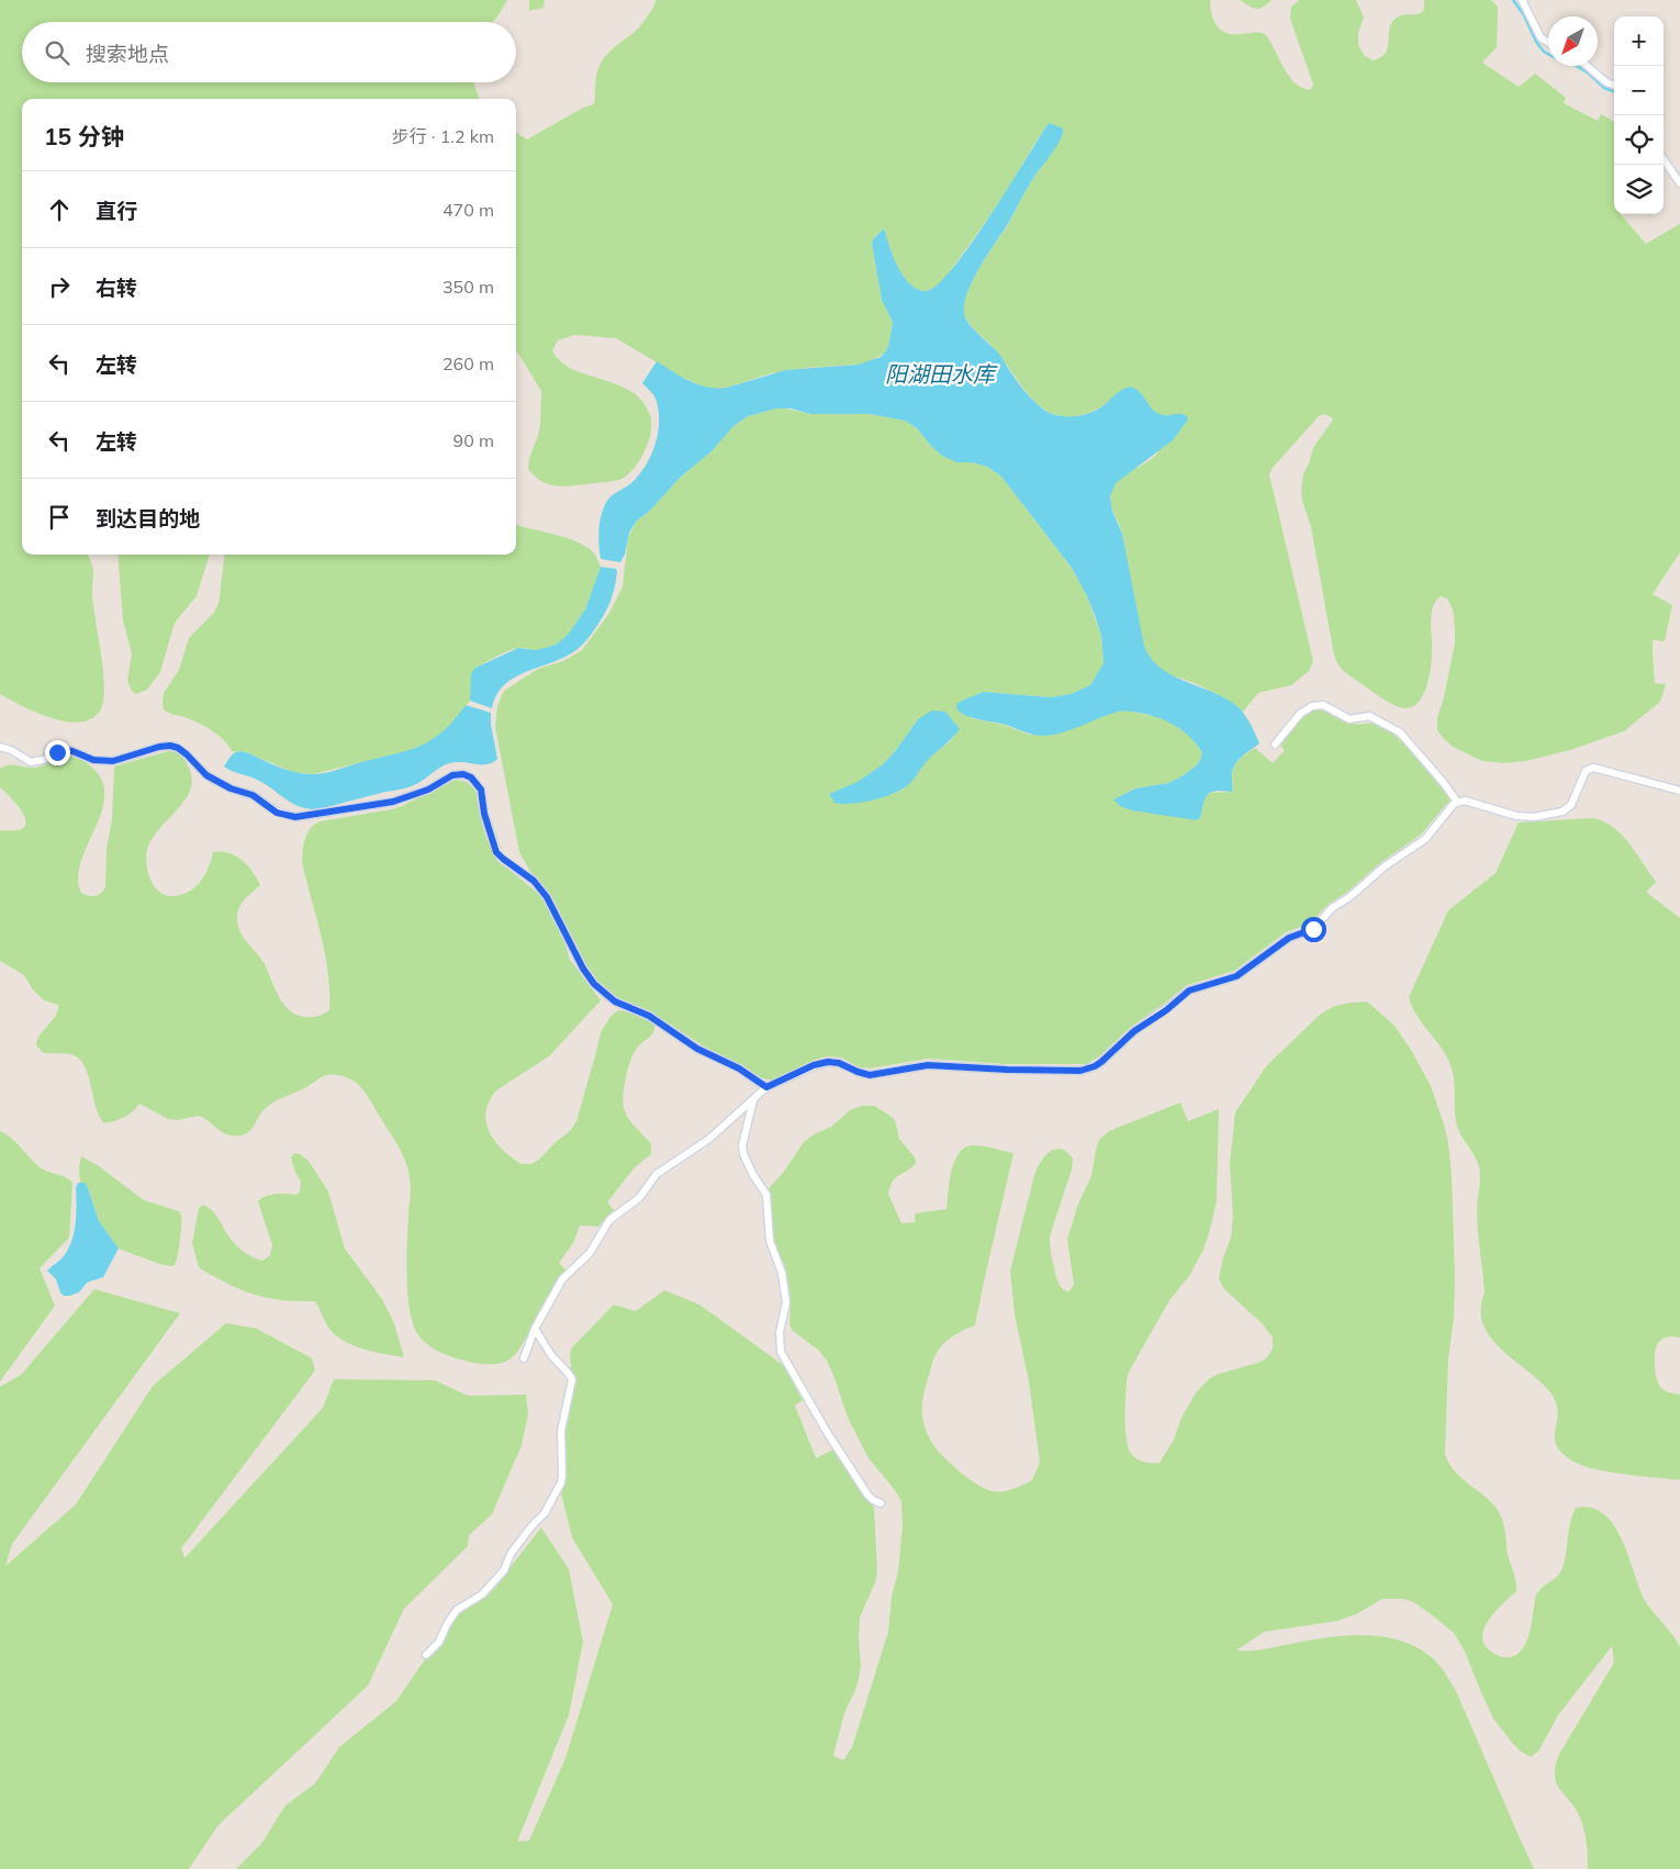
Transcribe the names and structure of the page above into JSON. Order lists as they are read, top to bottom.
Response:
{
  "water": ["阳湖田水库"],
  "north": "bottom left",
  "page": {
    "map_buttons": ["+", "−"],
    "search": "搜索地点",
    "heading": ["15 分钟", "步行 · 1.2 km"],
    "list": [
      ["直行", "470 m"],
      ["右转", "350 m"],
      ["左转", "260 m"],
      ["左转", "90 m"],
      "到达目的地"
    ]
  }
}
